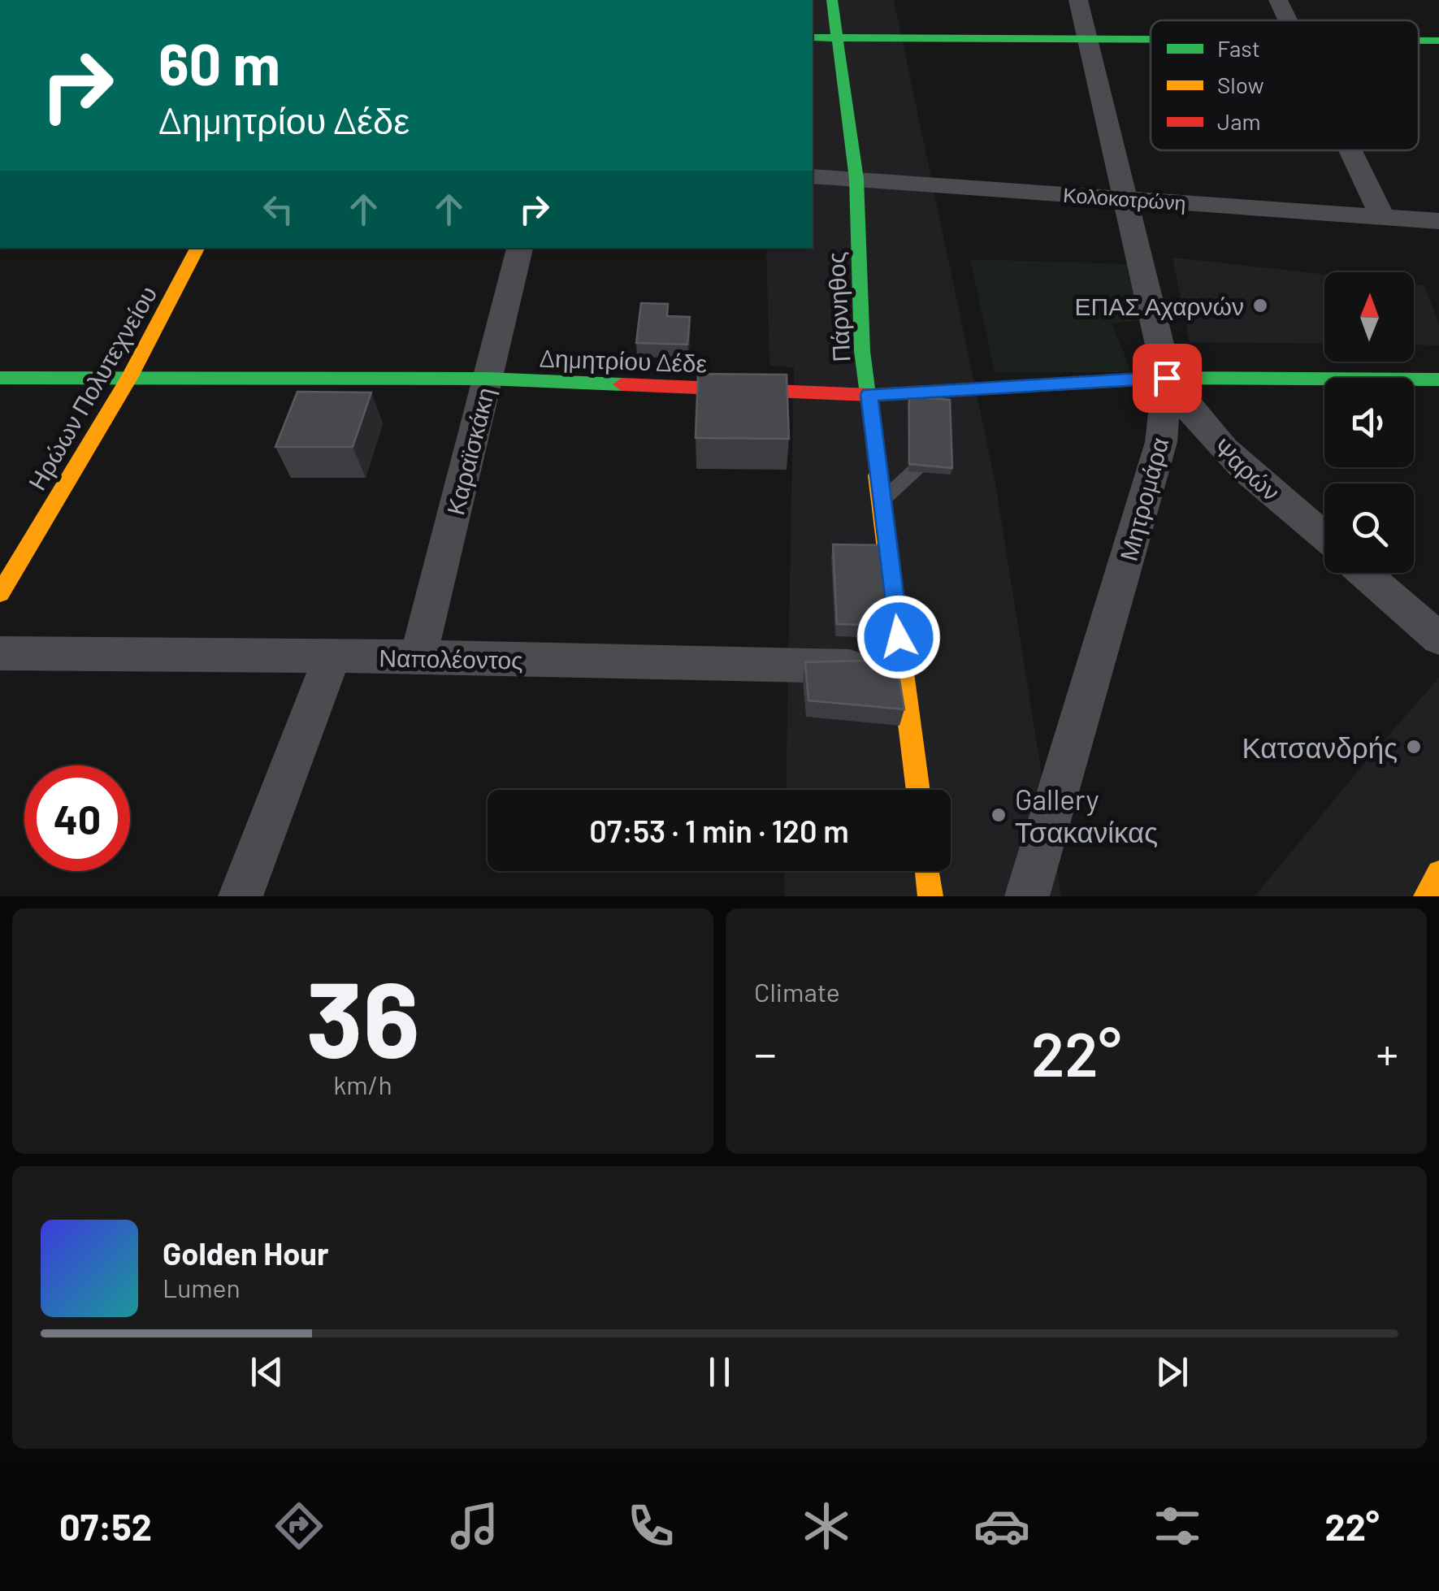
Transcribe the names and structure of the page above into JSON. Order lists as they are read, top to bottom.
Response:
{
  "streets": {
    "street": [
      "Κολοκοτρώνη",
      "Πάρνηθος",
      "Δημητρίου Δέδε",
      "Ηρώων Πολυτεχνείου",
      "Καραϊσκάκη",
      "Ψαρών",
      "Μητρομάρα",
      "Ναπολέοντος"
    ]
  },
  "crossings": [
    ["Κολοκοτρώνη", "Πάρνηθος"],
    ["Κολοκοτρώνη", "Μητρομάρα"],
    ["Πάρνηθος", "Δημητρίου Δέδε"],
    ["Πάρνηθος", "Ναπολέοντος"],
    ["Δημητρίου Δέδε", "Ηρώων Πολυτεχνείου"],
    ["Δημητρίου Δέδε", "Καραϊσκάκη"],
    ["Δημητρίου Δέδε", "Ψαρών"],
    ["Δημητρίου Δέδε", "Μητρομάρα"],
    ["Καραϊσκάκη", "Ναπολέοντος"],
    ["Ψαρών", "Μητρομάρα"]
  ],
  "places": ["ΕΠΑΣ Αχαρνών", "Κατσανδρής", "Gallery Τσακανίκας"],
  "legend": ["Fast", "Slow", "Jam"],
  "north": "top",
  "page": {
    "turn": ["60 m", "Δημητρίου Δέδε"],
    "limit": "40",
    "trip": "07:53 · 1 min · 120 m",
    "tile": [
      ["36", "km/h"],
      "Climate"
    ],
    "heat": ["−", "22°", "+"],
    "song": ["Golden Hour", "Lumen"],
    "tabs": ["07:52", "22°"]
  }
}
